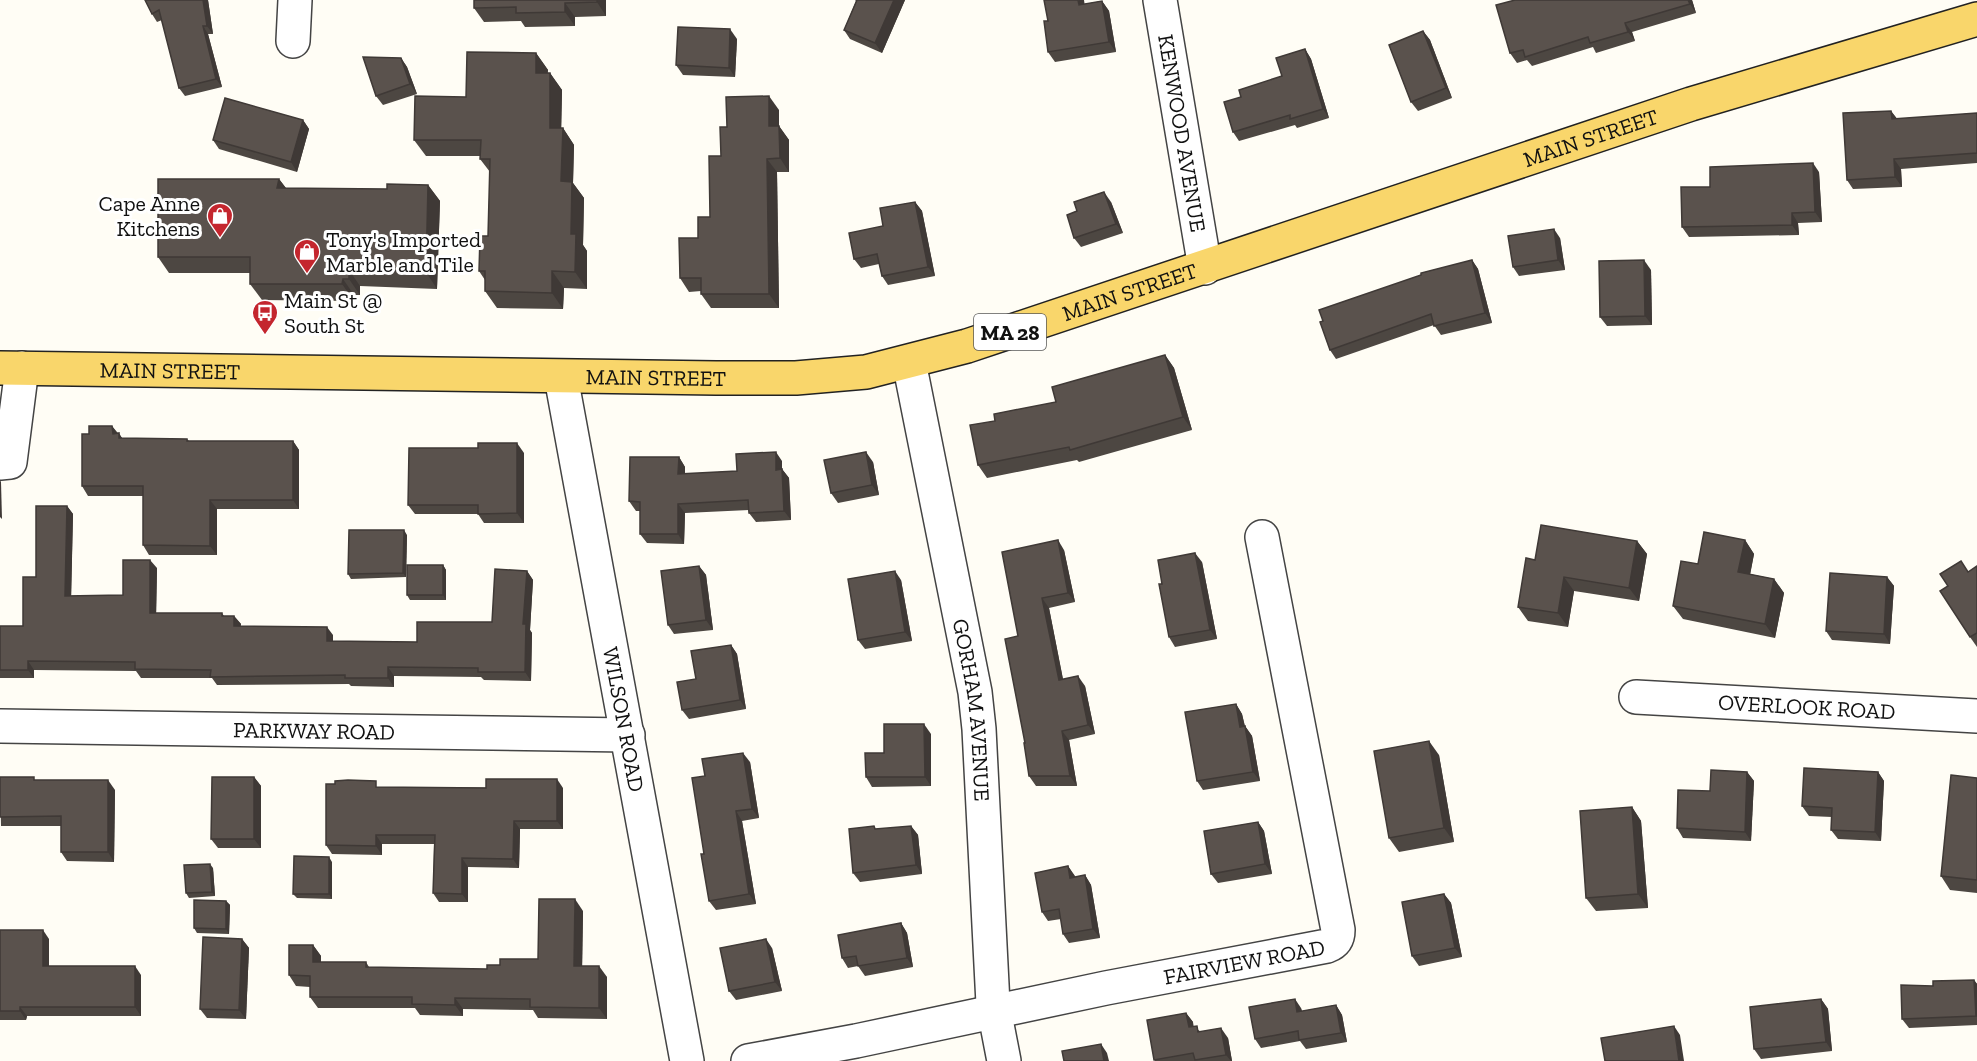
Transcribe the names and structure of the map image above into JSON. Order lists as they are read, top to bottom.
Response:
{
  "streets": {
    "main road": ["MAIN STREET", "MA 28"],
    "street": [
      "KENWOOD AVENUE",
      "OVERLOOK ROAD",
      "GORHAM AVENUE",
      "WILSON ROAD",
      "PARKWAY ROAD",
      "FAIRVIEW ROAD"
    ]
  },
  "crossings": [
    ["KENWOOD AVENUE", "MAIN STREET"],
    ["MAIN STREET", "GORHAM AVENUE"],
    ["MAIN STREET", "WILSON ROAD"],
    ["GORHAM AVENUE", "FAIRVIEW ROAD"],
    ["WILSON ROAD", "PARKWAY ROAD"]
  ],
  "places": {
    "shop": ["Cape Anne Kitchens", "Tony's Imported Marble and Tile"],
    "bus stop": ["Main St @ South St"]
  }
}
